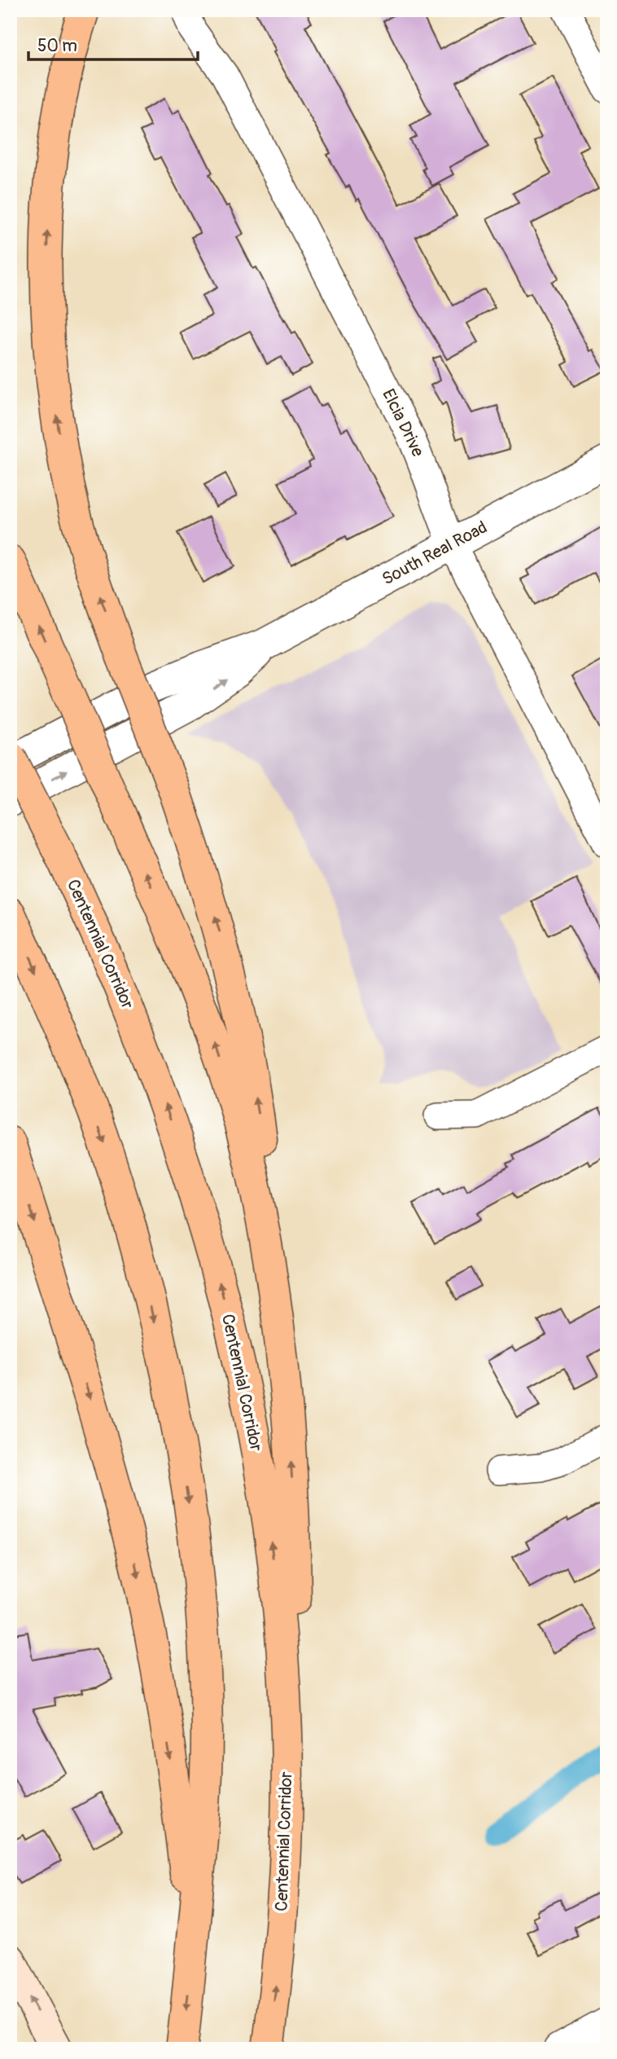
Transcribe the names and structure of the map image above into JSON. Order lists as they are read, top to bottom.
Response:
{
  "streets": {
    "highway": ["Centennial Corridor"],
    "street": ["Elcia Drive", "South Real Road"]
  },
  "crossings": [
    ["Elcia Drive", "South Real Road"]
  ],
  "scale_bar": "50 m"
}
